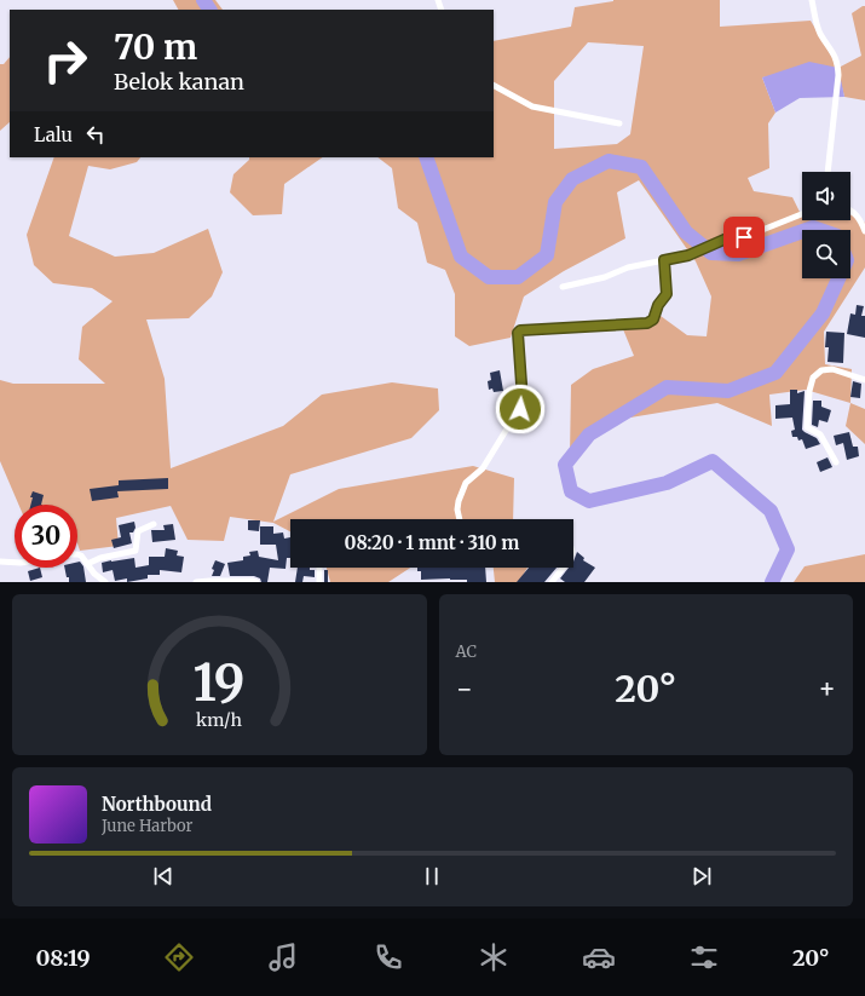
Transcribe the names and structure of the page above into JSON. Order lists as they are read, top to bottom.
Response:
{
  "page": {
    "turn": ["70 m", "Belok kanan"],
    "then": "Lalu",
    "limit": "30",
    "trip": "08:20 · 1 mnt · 310 m",
    "tile": "AC",
    "heat": ["−", "20°", "+"],
    "song": ["Northbound", "June Harbor"],
    "tabs": ["08:19", "20°"],
    "gauge": ["19", "km/h"]
  }
}
